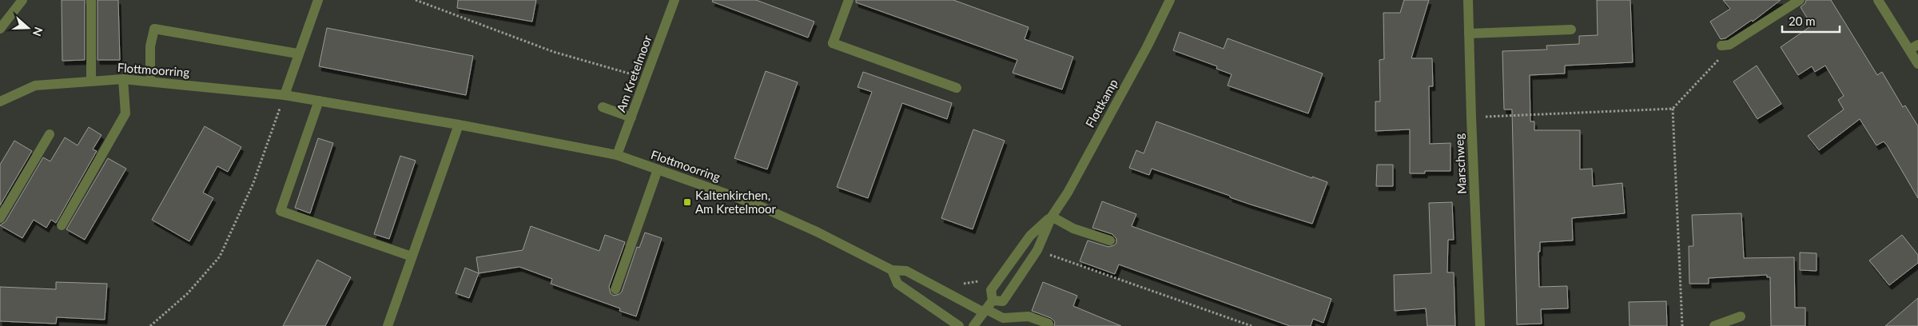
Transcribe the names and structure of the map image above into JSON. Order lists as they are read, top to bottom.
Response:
{
  "streets": {
    "street": [
      "Flottmoorring",
      "Am Kretelmoor",
      "Flottkamp",
      "Marschweg"
    ]
  },
  "crossings": [
    ["Flottmoorring", "Am Kretelmoor"],
    ["Flottmoorring", "Flottkamp"]
  ],
  "places": {
    "transit": ["Kaltenkirchen, Am Kretelmoor"]
  },
  "scale_bar": "20 m",
  "north": "right"
}
